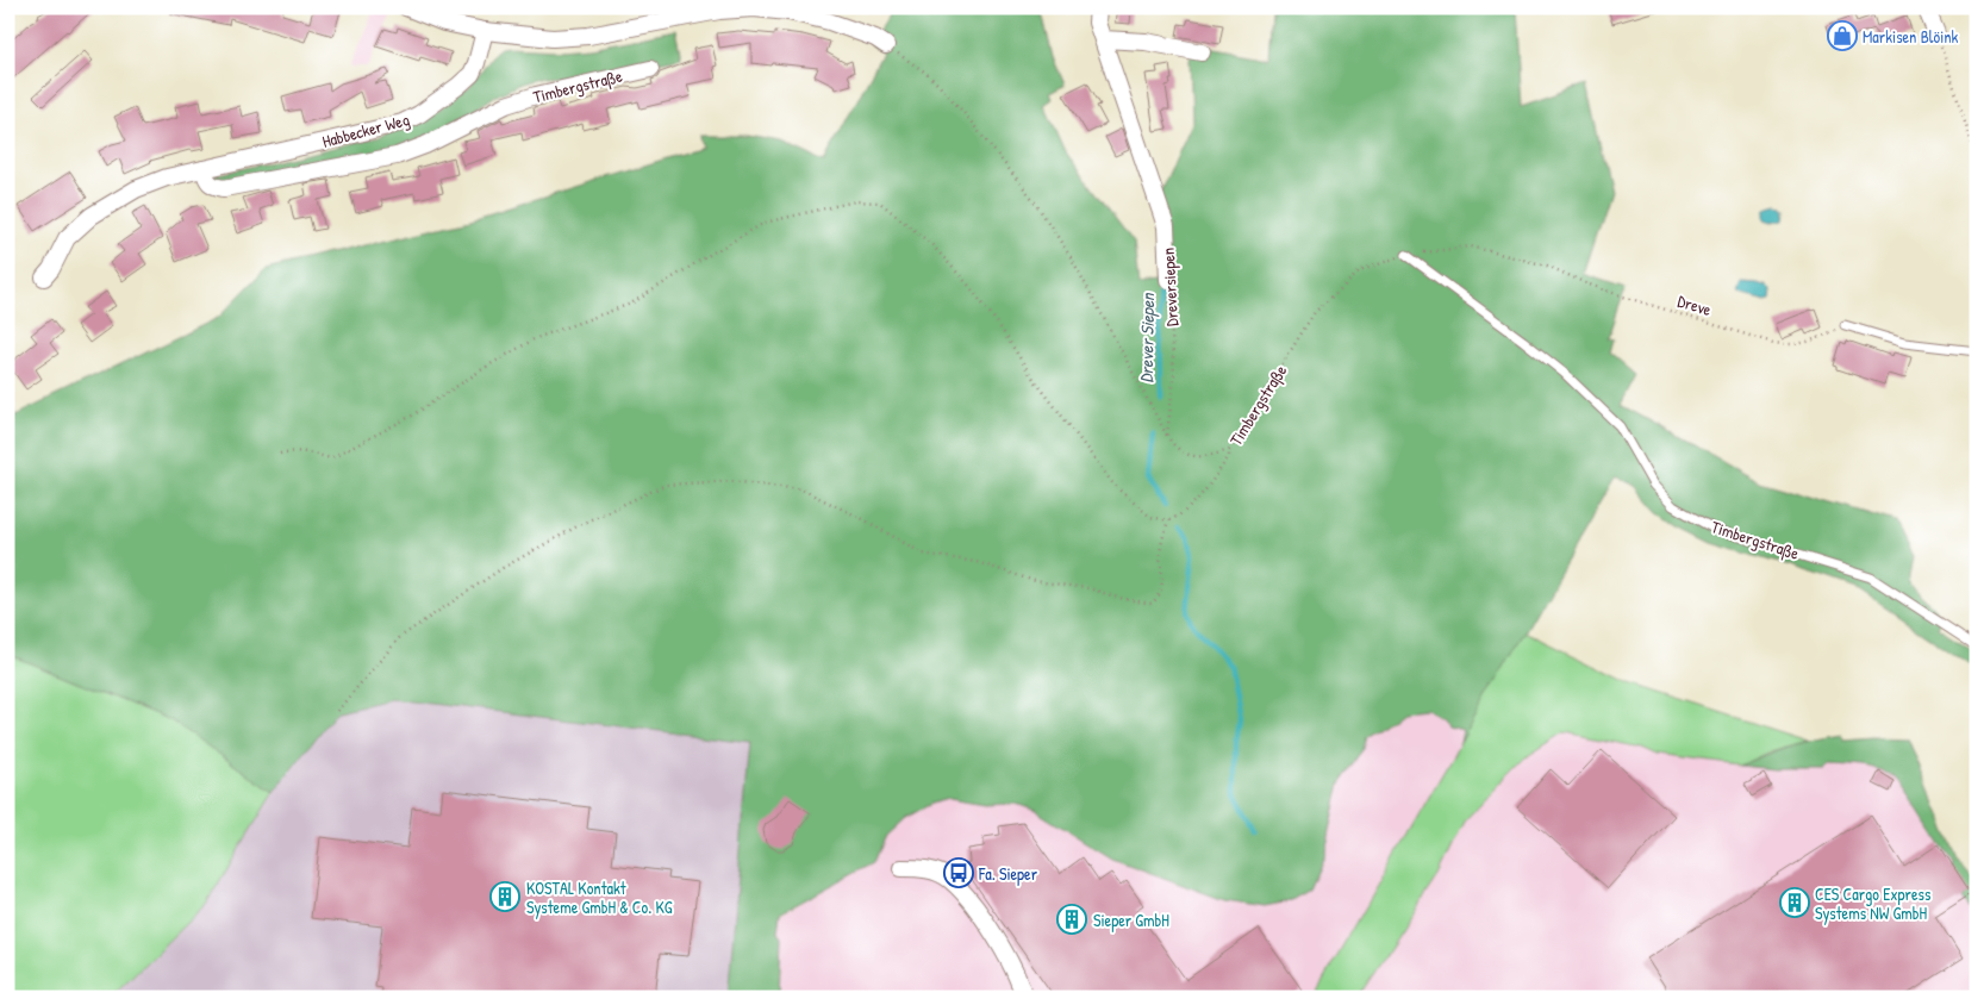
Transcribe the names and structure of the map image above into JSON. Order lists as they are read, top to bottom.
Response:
{
  "streets": {
    "street": ["Timbergstraße", "Habbecker Weg", "Dreversiepen"],
    "path": ["Dreve"]
  },
  "crossings": [
    ["Timbergstraße", "Habbecker Weg"],
    ["Timbergstraße", "Dreversiepen"],
    ["Timbergstraße", "Dreve"]
  ],
  "water": ["Drever Siepen"],
  "places": {
    "shop": ["Markisen Blöink"],
    "bus stop": ["Fa. Sieper"],
    "building": ["KOSTAL Kontakt Systeme GmbH & Co. KG", "CES Cargo Express Systems NW GmbH", "Sieper GmbH"]
  }
}
